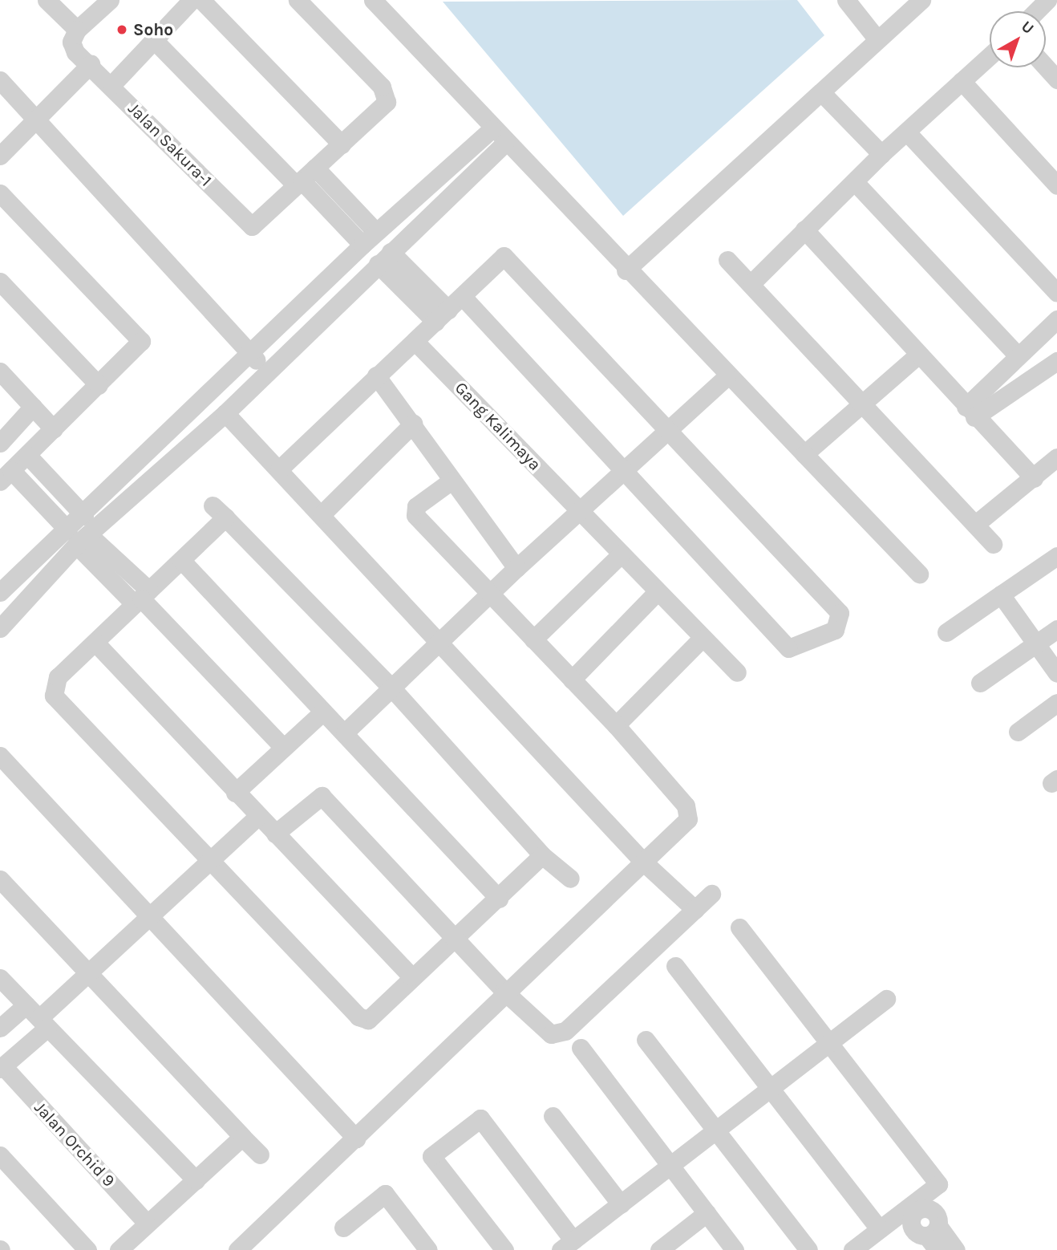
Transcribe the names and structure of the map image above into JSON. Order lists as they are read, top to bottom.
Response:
{
  "streets": {
    "street": ["Jalan Sakura-1", "Gang Kalimaya", "Jalan Orchid 9"]
  },
  "places": ["Soho"],
  "north": "top right"
}
